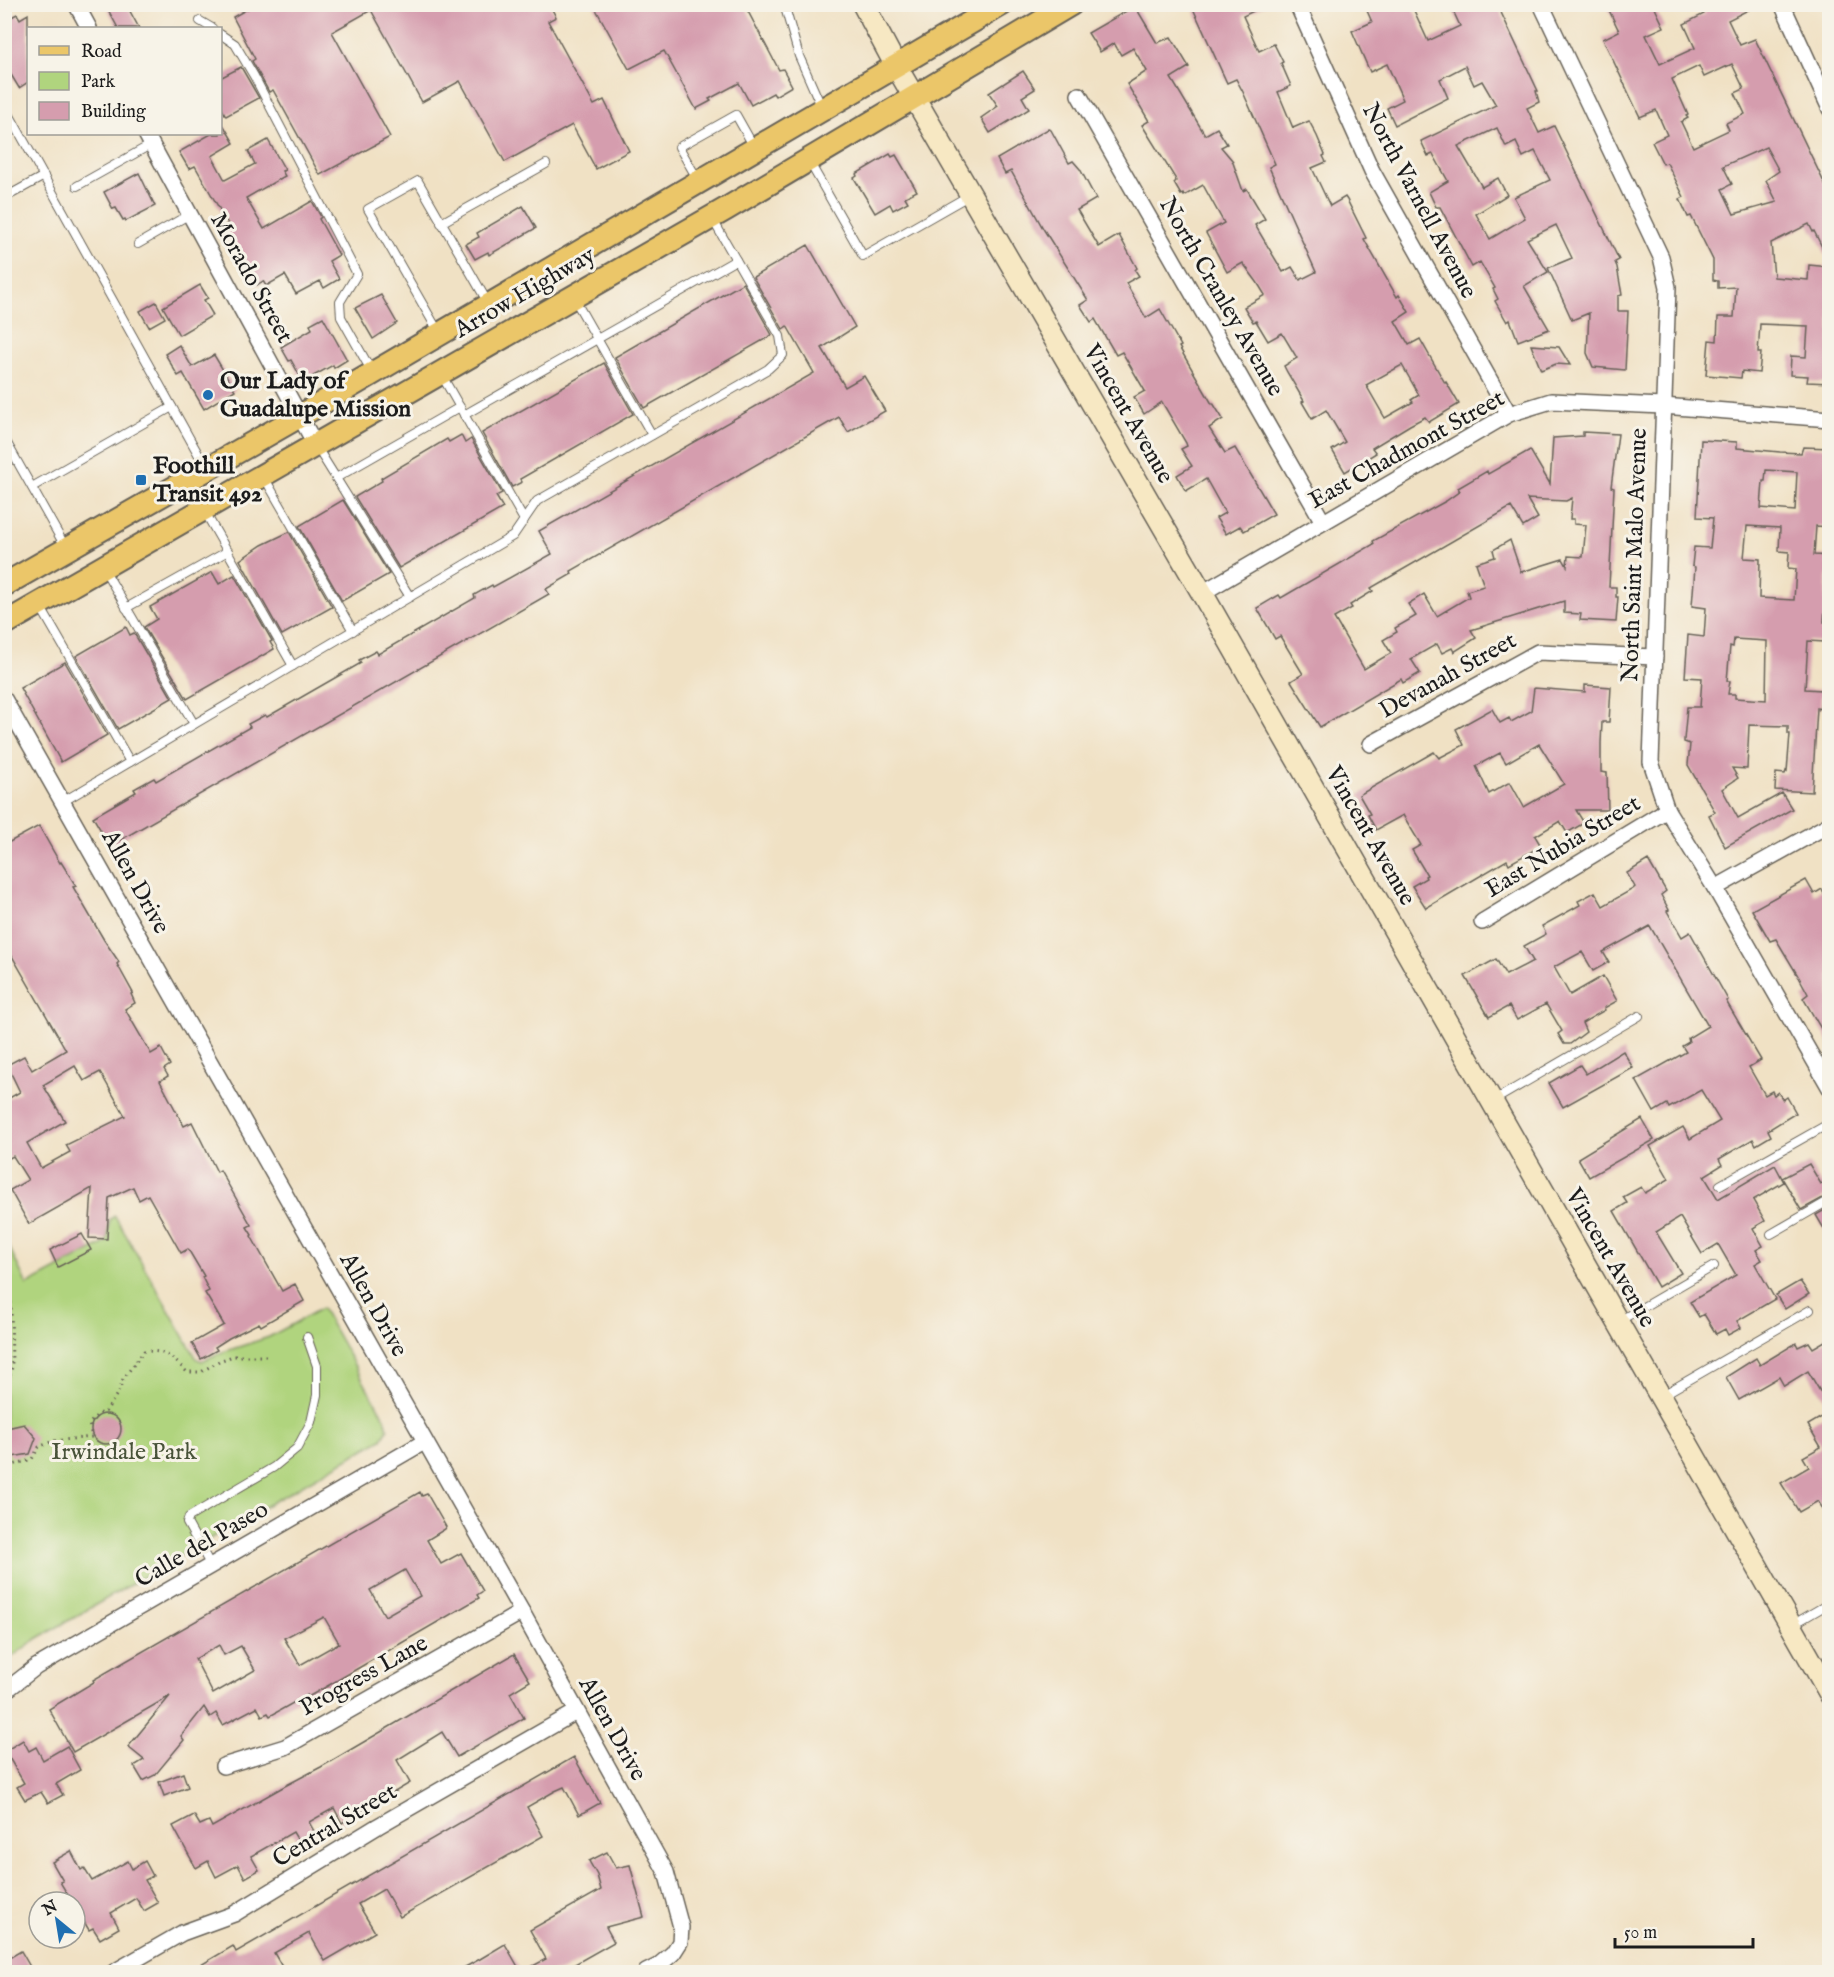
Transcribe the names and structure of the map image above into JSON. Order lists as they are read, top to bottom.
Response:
{
  "streets": {
    "main road": ["Arrow Highway"],
    "street": [
      "North Varnell Avenue",
      "Morado Street",
      "North Cranley Avenue",
      "Vincent Avenue",
      "East Chadmont Street",
      "North Saint Malo Avenue",
      "Devanah Street",
      "East Nubia Street",
      "Allen Drive",
      "Calle del Paseo",
      "Progress Lane",
      "Central Street"
    ]
  },
  "crossings": [
    ["North Varnell Avenue", "East Chadmont Street"],
    ["Morado Street", "Arrow Highway"],
    ["Arrow Highway", "Vincent Avenue"],
    ["North Cranley Avenue", "East Chadmont Street"],
    ["Vincent Avenue", "East Chadmont Street"],
    ["East Chadmont Street", "North Saint Malo Avenue"],
    ["North Saint Malo Avenue", "Devanah Street"],
    ["North Saint Malo Avenue", "East Nubia Street"],
    ["Allen Drive", "Calle del Paseo"],
    ["Allen Drive", "Progress Lane"],
    ["Allen Drive", "Central Street"]
  ],
  "parks": ["Irwindale Park"],
  "places": {
    "other": ["Our Lady of Guadalupe Mission"],
    "transit": ["Foothill Transit 492"]
  },
  "legend": ["Road", "Park", "Building"],
  "scale_bar": "50 m",
  "north": "top left"
}
